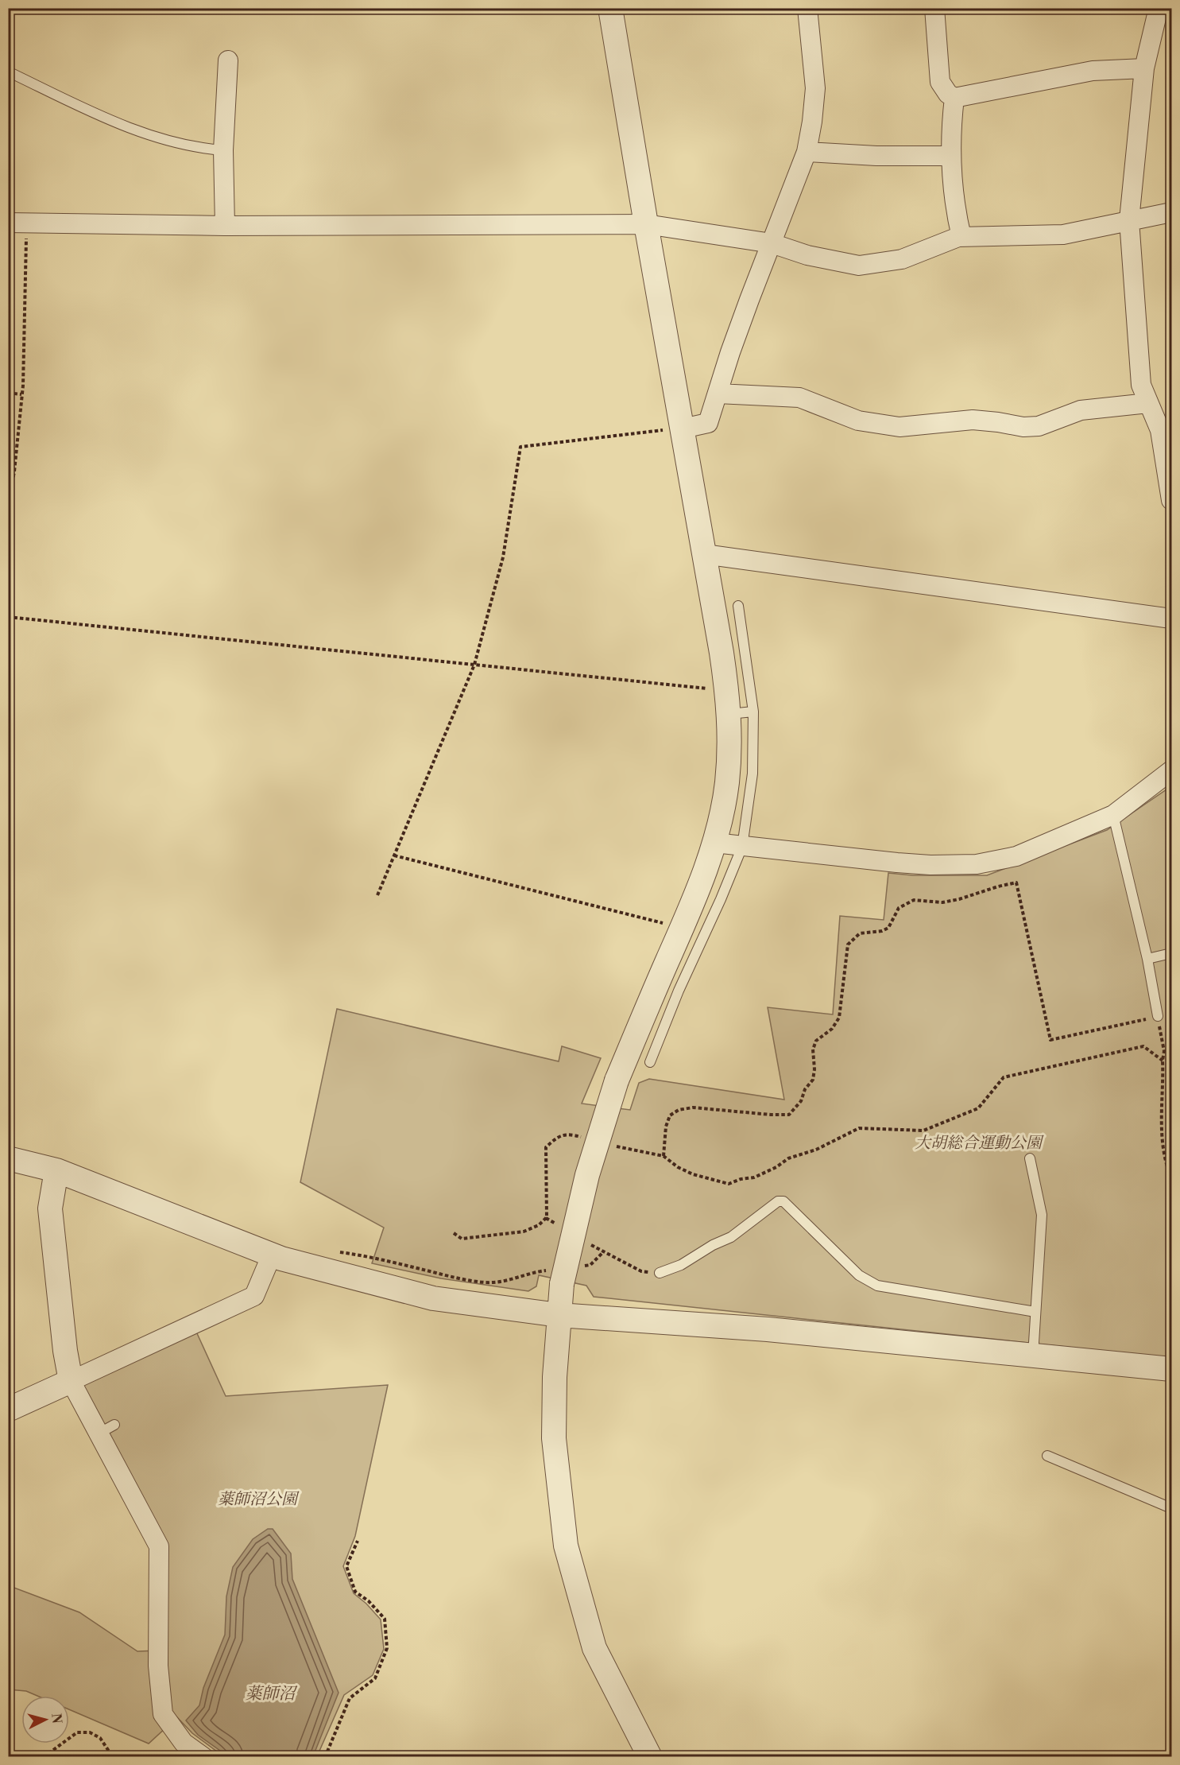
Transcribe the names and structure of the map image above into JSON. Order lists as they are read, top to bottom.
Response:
{
  "water": ["薬師沼"],
  "parks": ["大胡総合運動公園", "薬師沼公園"],
  "north": "right"
}
